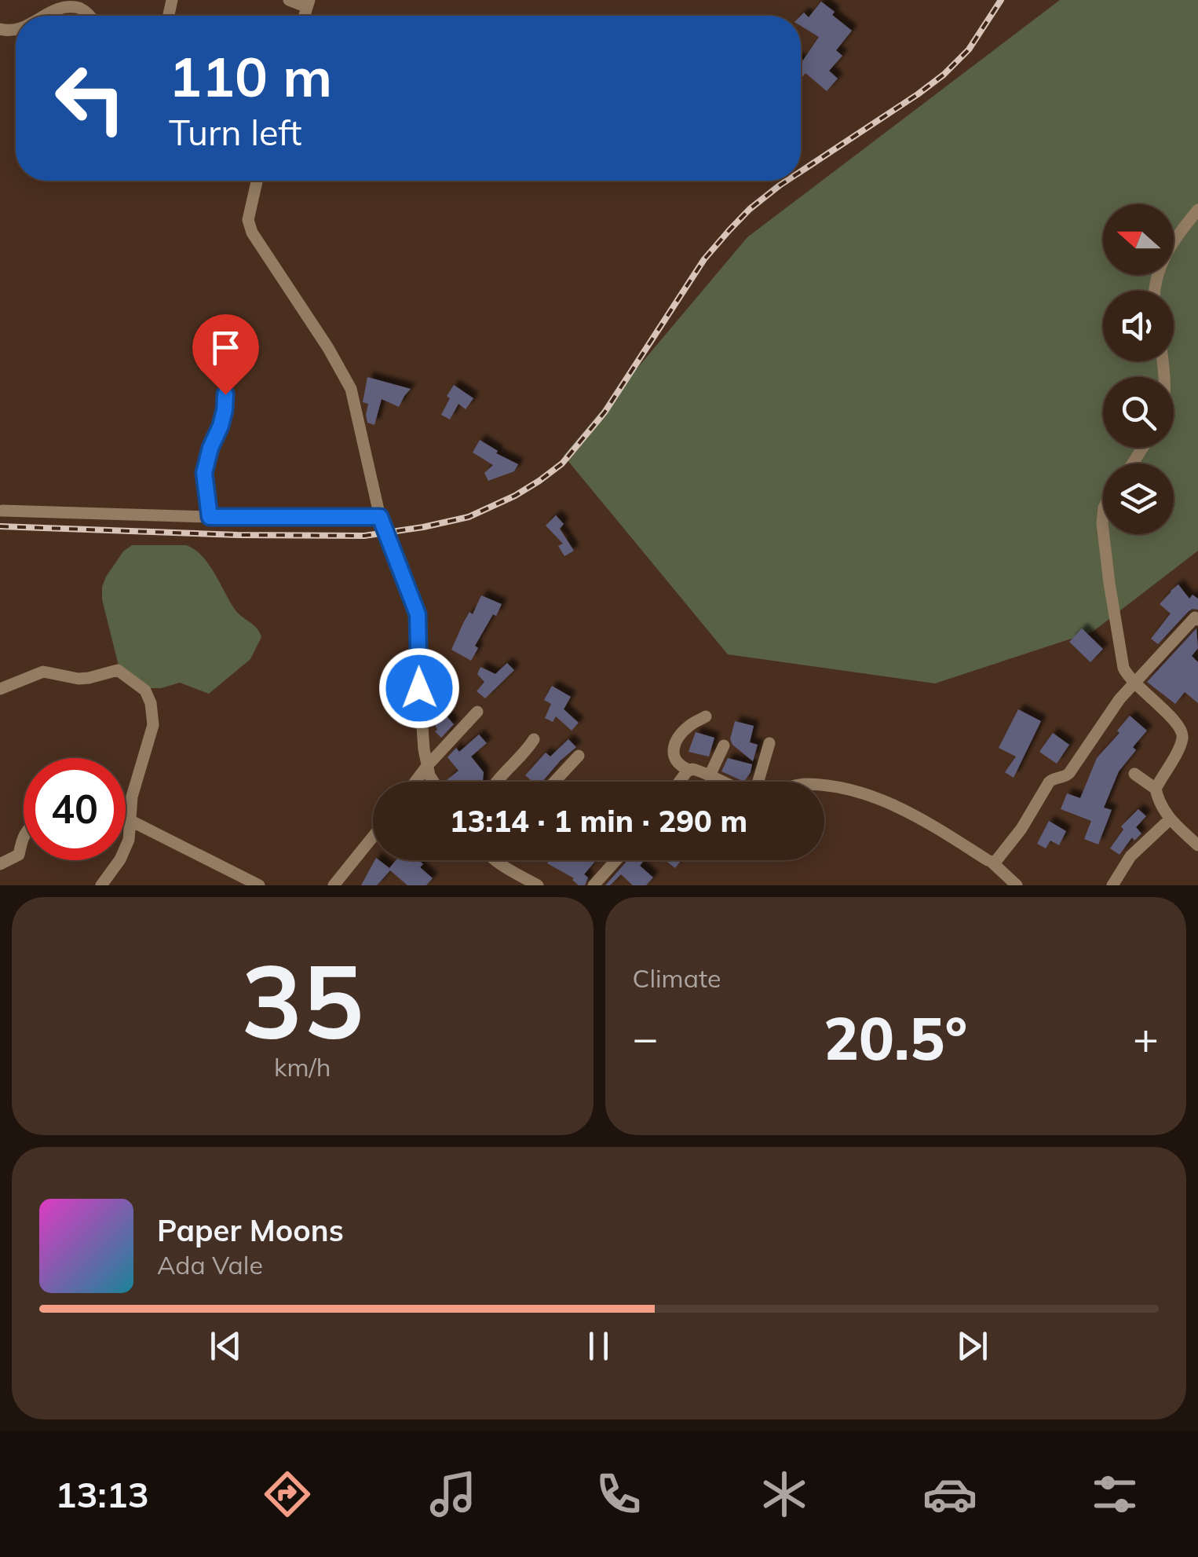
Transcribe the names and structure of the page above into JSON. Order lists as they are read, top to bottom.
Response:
{
  "north": "left",
  "page": {
    "turn": ["110 m", "Turn left"],
    "limit": "40",
    "trip": "13:14 · 1 min · 290 m",
    "tile": [
      ["35", "km/h"],
      "Climate"
    ],
    "heat": ["−", "20.5°", "+"],
    "song": ["Paper Moons", "Ada Vale"],
    "tabs": "13:13"
  }
}
